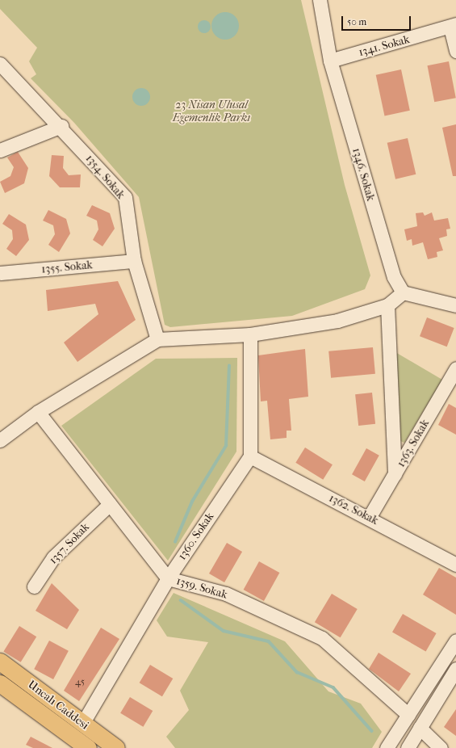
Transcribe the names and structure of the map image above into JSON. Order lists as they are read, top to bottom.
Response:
{
  "streets": {
    "main road": ["Uncalı Caddesi"],
    "street": [
      "1341. Sokak",
      "1346. Sokak",
      "1354. Sokak",
      "1355. Sokak",
      "1363. Sokak",
      "1362. Sokak",
      "1360. Sokak",
      "1357. Sokak",
      "1359. Sokak"
    ]
  },
  "crossings": [
    ["1341. Sokak", "1346. Sokak"],
    ["1354. Sokak", "1355. Sokak"],
    ["1363. Sokak", "1362. Sokak"],
    ["1362. Sokak", "1360. Sokak"],
    ["1360. Sokak", "1359. Sokak"],
    ["1360. Sokak", "Uncalı Caddesi"],
    ["1357. Sokak", "1359. Sokak"]
  ],
  "parks": ["23 Nisan Ulusal Egemenlik Parkı"],
  "house_numbers": ["45"],
  "scale_bar": "50 m"
}
